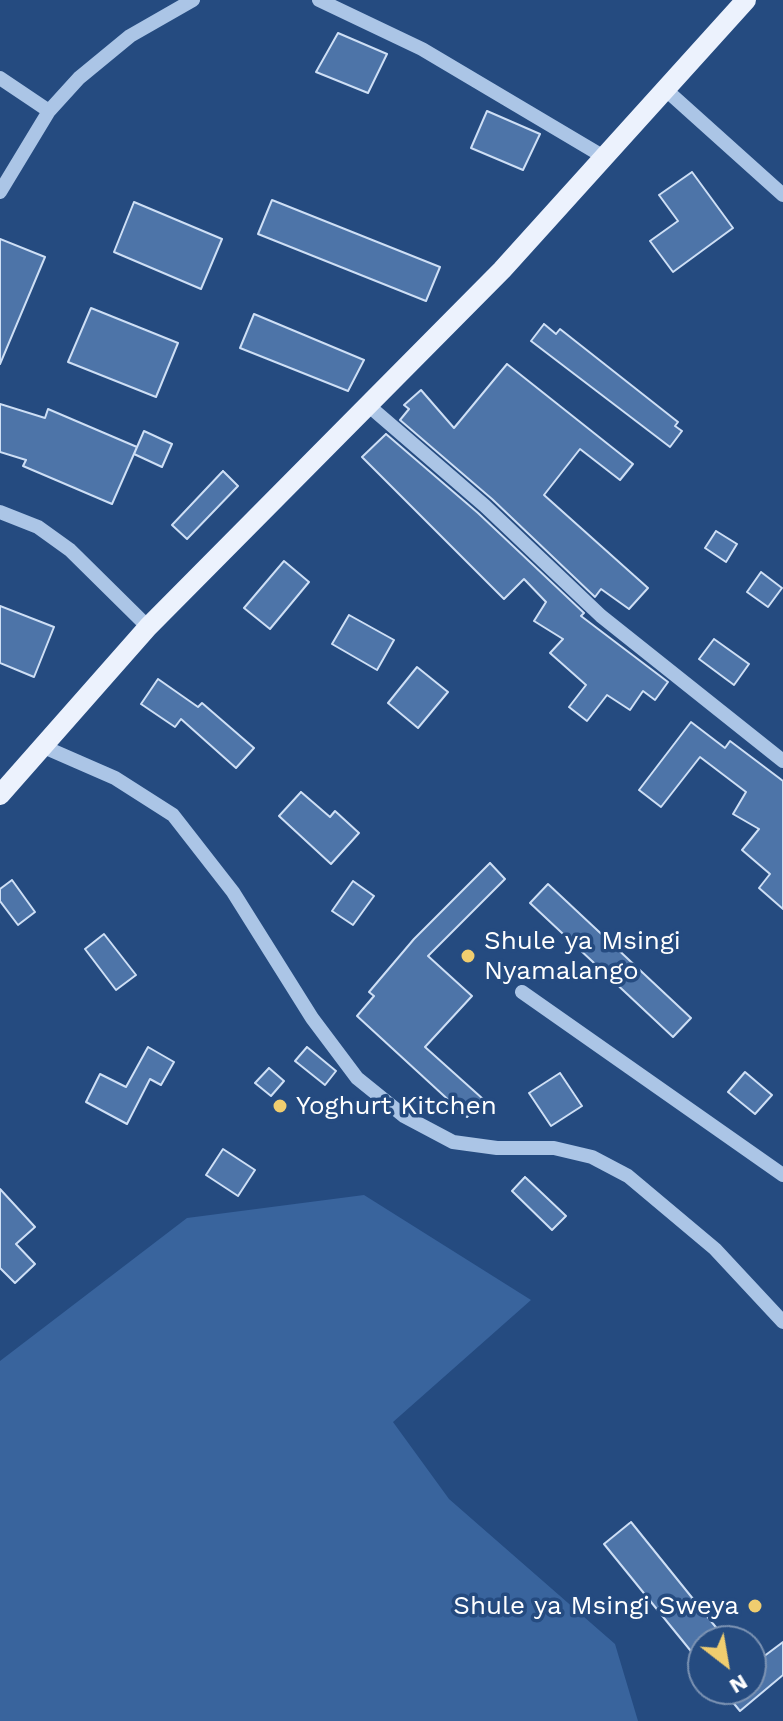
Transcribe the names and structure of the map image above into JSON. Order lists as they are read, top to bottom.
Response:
{
  "places": ["Shule ya Msingi Nyamalango", "Yoghurt Kitchen", "Shule ya Msingi Sweya"],
  "north": "bottom right"
}
